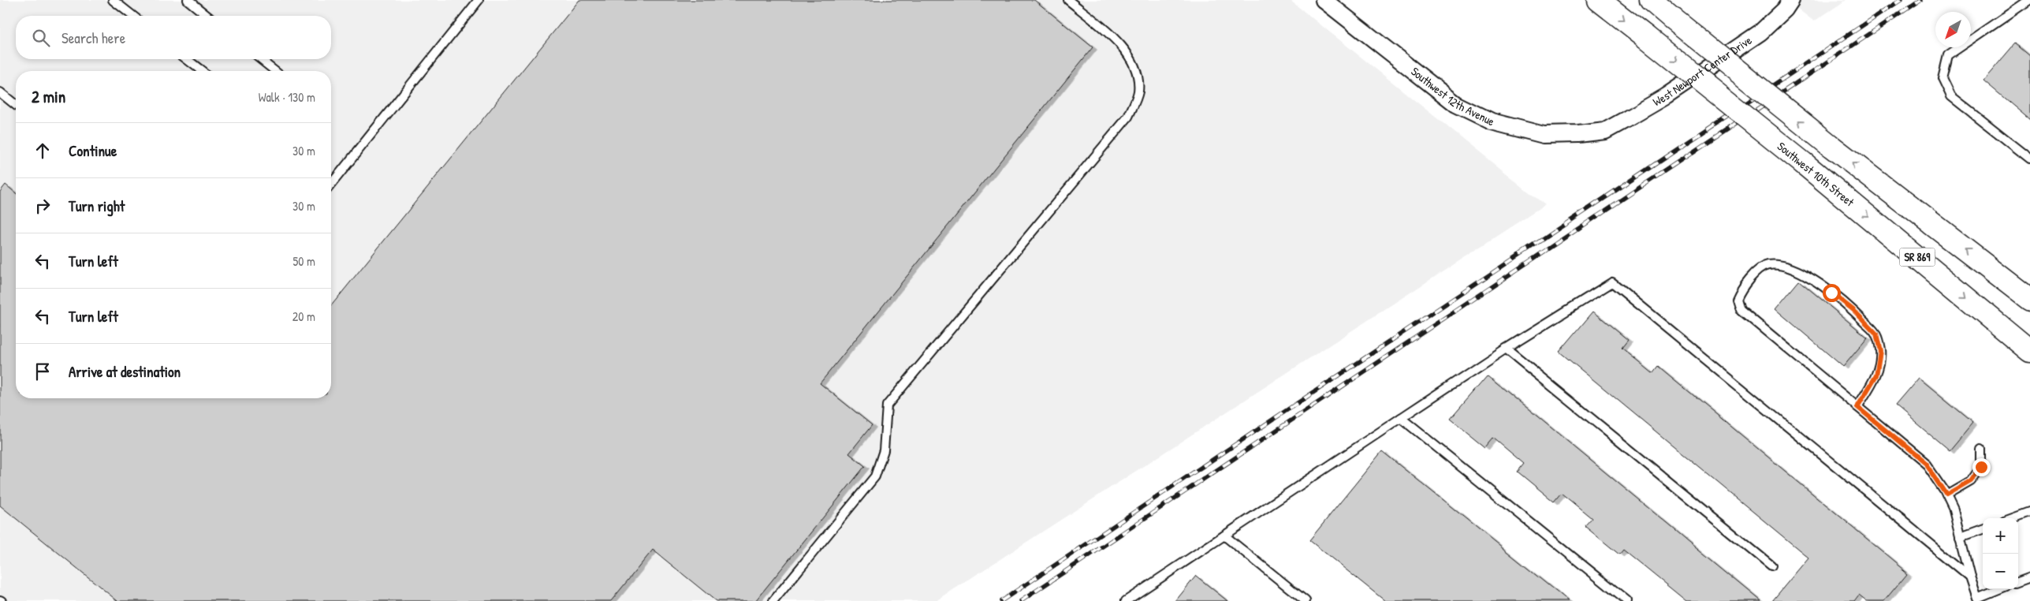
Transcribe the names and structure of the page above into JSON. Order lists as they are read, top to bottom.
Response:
{
  "streets": {
    "main road": ["Southwest 10th Street", "SR 869"],
    "street": ["West Newport Center Drive", "Southwest 12th Avenue"]
  },
  "crossings": [
    ["West Newport Center Drive", "Southwest 12th Avenue"]
  ],
  "north": "bottom left",
  "page": {
    "search": "Search here",
    "heading": ["2 min", "Walk · 130 m"],
    "list": [
      ["Continue", "30 m"],
      ["Turn right", "30 m"],
      ["Turn left", "50 m"],
      ["Turn left", "20 m"],
      "Arrive at destination"
    ],
    "map_buttons": ["+", "−"]
  }
}
